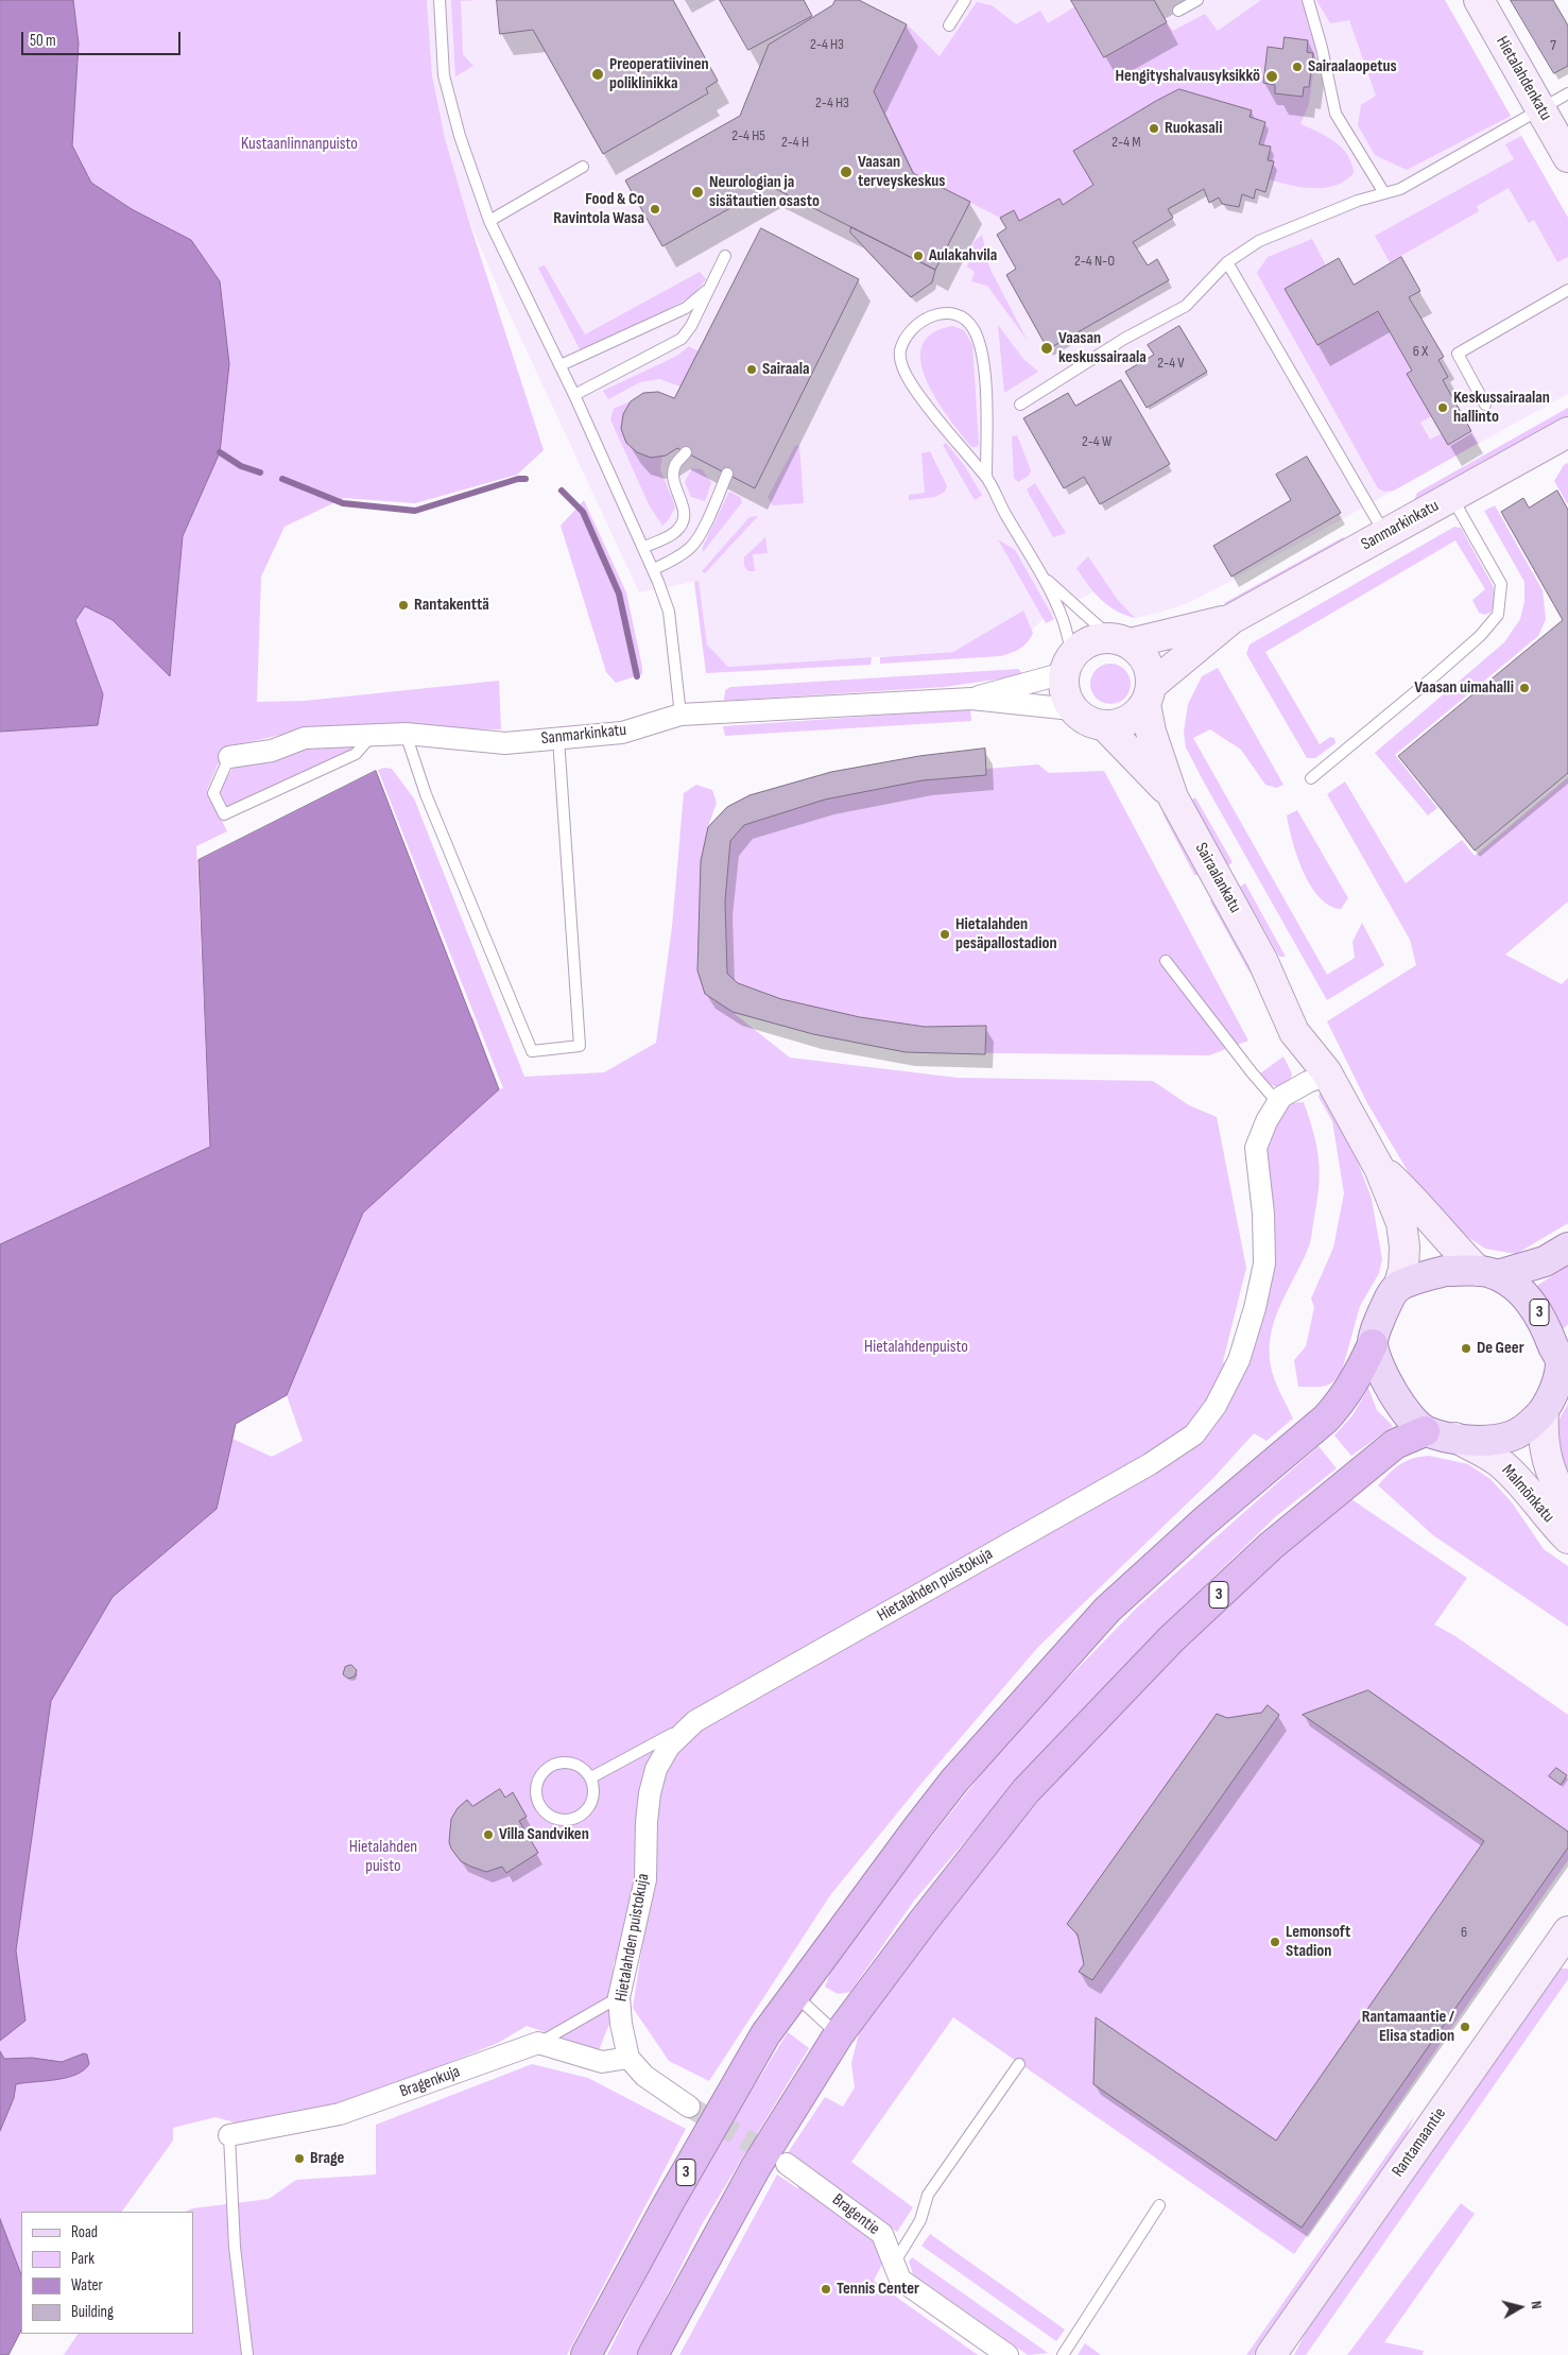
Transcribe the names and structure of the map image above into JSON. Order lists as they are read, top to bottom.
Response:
{
  "streets": {
    "highway": ["3"],
    "street": [
      "Hietalahdenkatu",
      "Sanmarkinkatu",
      "Sairaalankatu",
      "Malmönkatu",
      "Hietalahden puistokuja",
      "Bragenkuja",
      "Rantamaantie",
      "Bragentie"
    ]
  },
  "crossings": [
    ["Sanmarkinkatu", "Sairaalankatu"],
    ["Sairaalankatu", "3"],
    ["Sairaalankatu", "Malmönkatu"],
    ["Sairaalankatu", "Hietalahden puistokuja"],
    ["3", "Malmönkatu"]
  ],
  "parks": ["Kustaanlinnanpuisto", "Hietalahdenpuisto", "Hietalahden puisto"],
  "places": [
    "Sairaalaopetus",
    "Preoperatiivinen poliklinikka",
    "Hengityshalvausyksikkö",
    "Ruokasali",
    "Vaasan terveyskeskus",
    "Neurologian ja sisätautien osasto",
    "Food & Co Ravintola Wasa",
    "Aulakahvila",
    "Vaasan keskussairaala",
    "Sairaala",
    "Keskussairaalan hallinto",
    "Rantakenttä",
    "Vaasan uimahalli",
    "Hietalahden pesäpallostadion",
    "De Geer",
    "Villa Sandviken",
    "Lemonsoft Stadion",
    "Rantamaantie / Elisa stadion",
    "Brage",
    "Tennis Center"
  ],
  "house_numbers": [
    "2-4 H3",
    "7",
    "2-4 H3",
    "2-4 H5",
    "2-4 H",
    "2-4 M",
    "2-4 N-O",
    "6 X",
    "2-4 V",
    "2-4 W",
    "6"
  ],
  "legend": [
    "Road",
    "Park",
    "Water",
    "Building"
  ],
  "scale_bar": "50 m",
  "north": "right"
}
